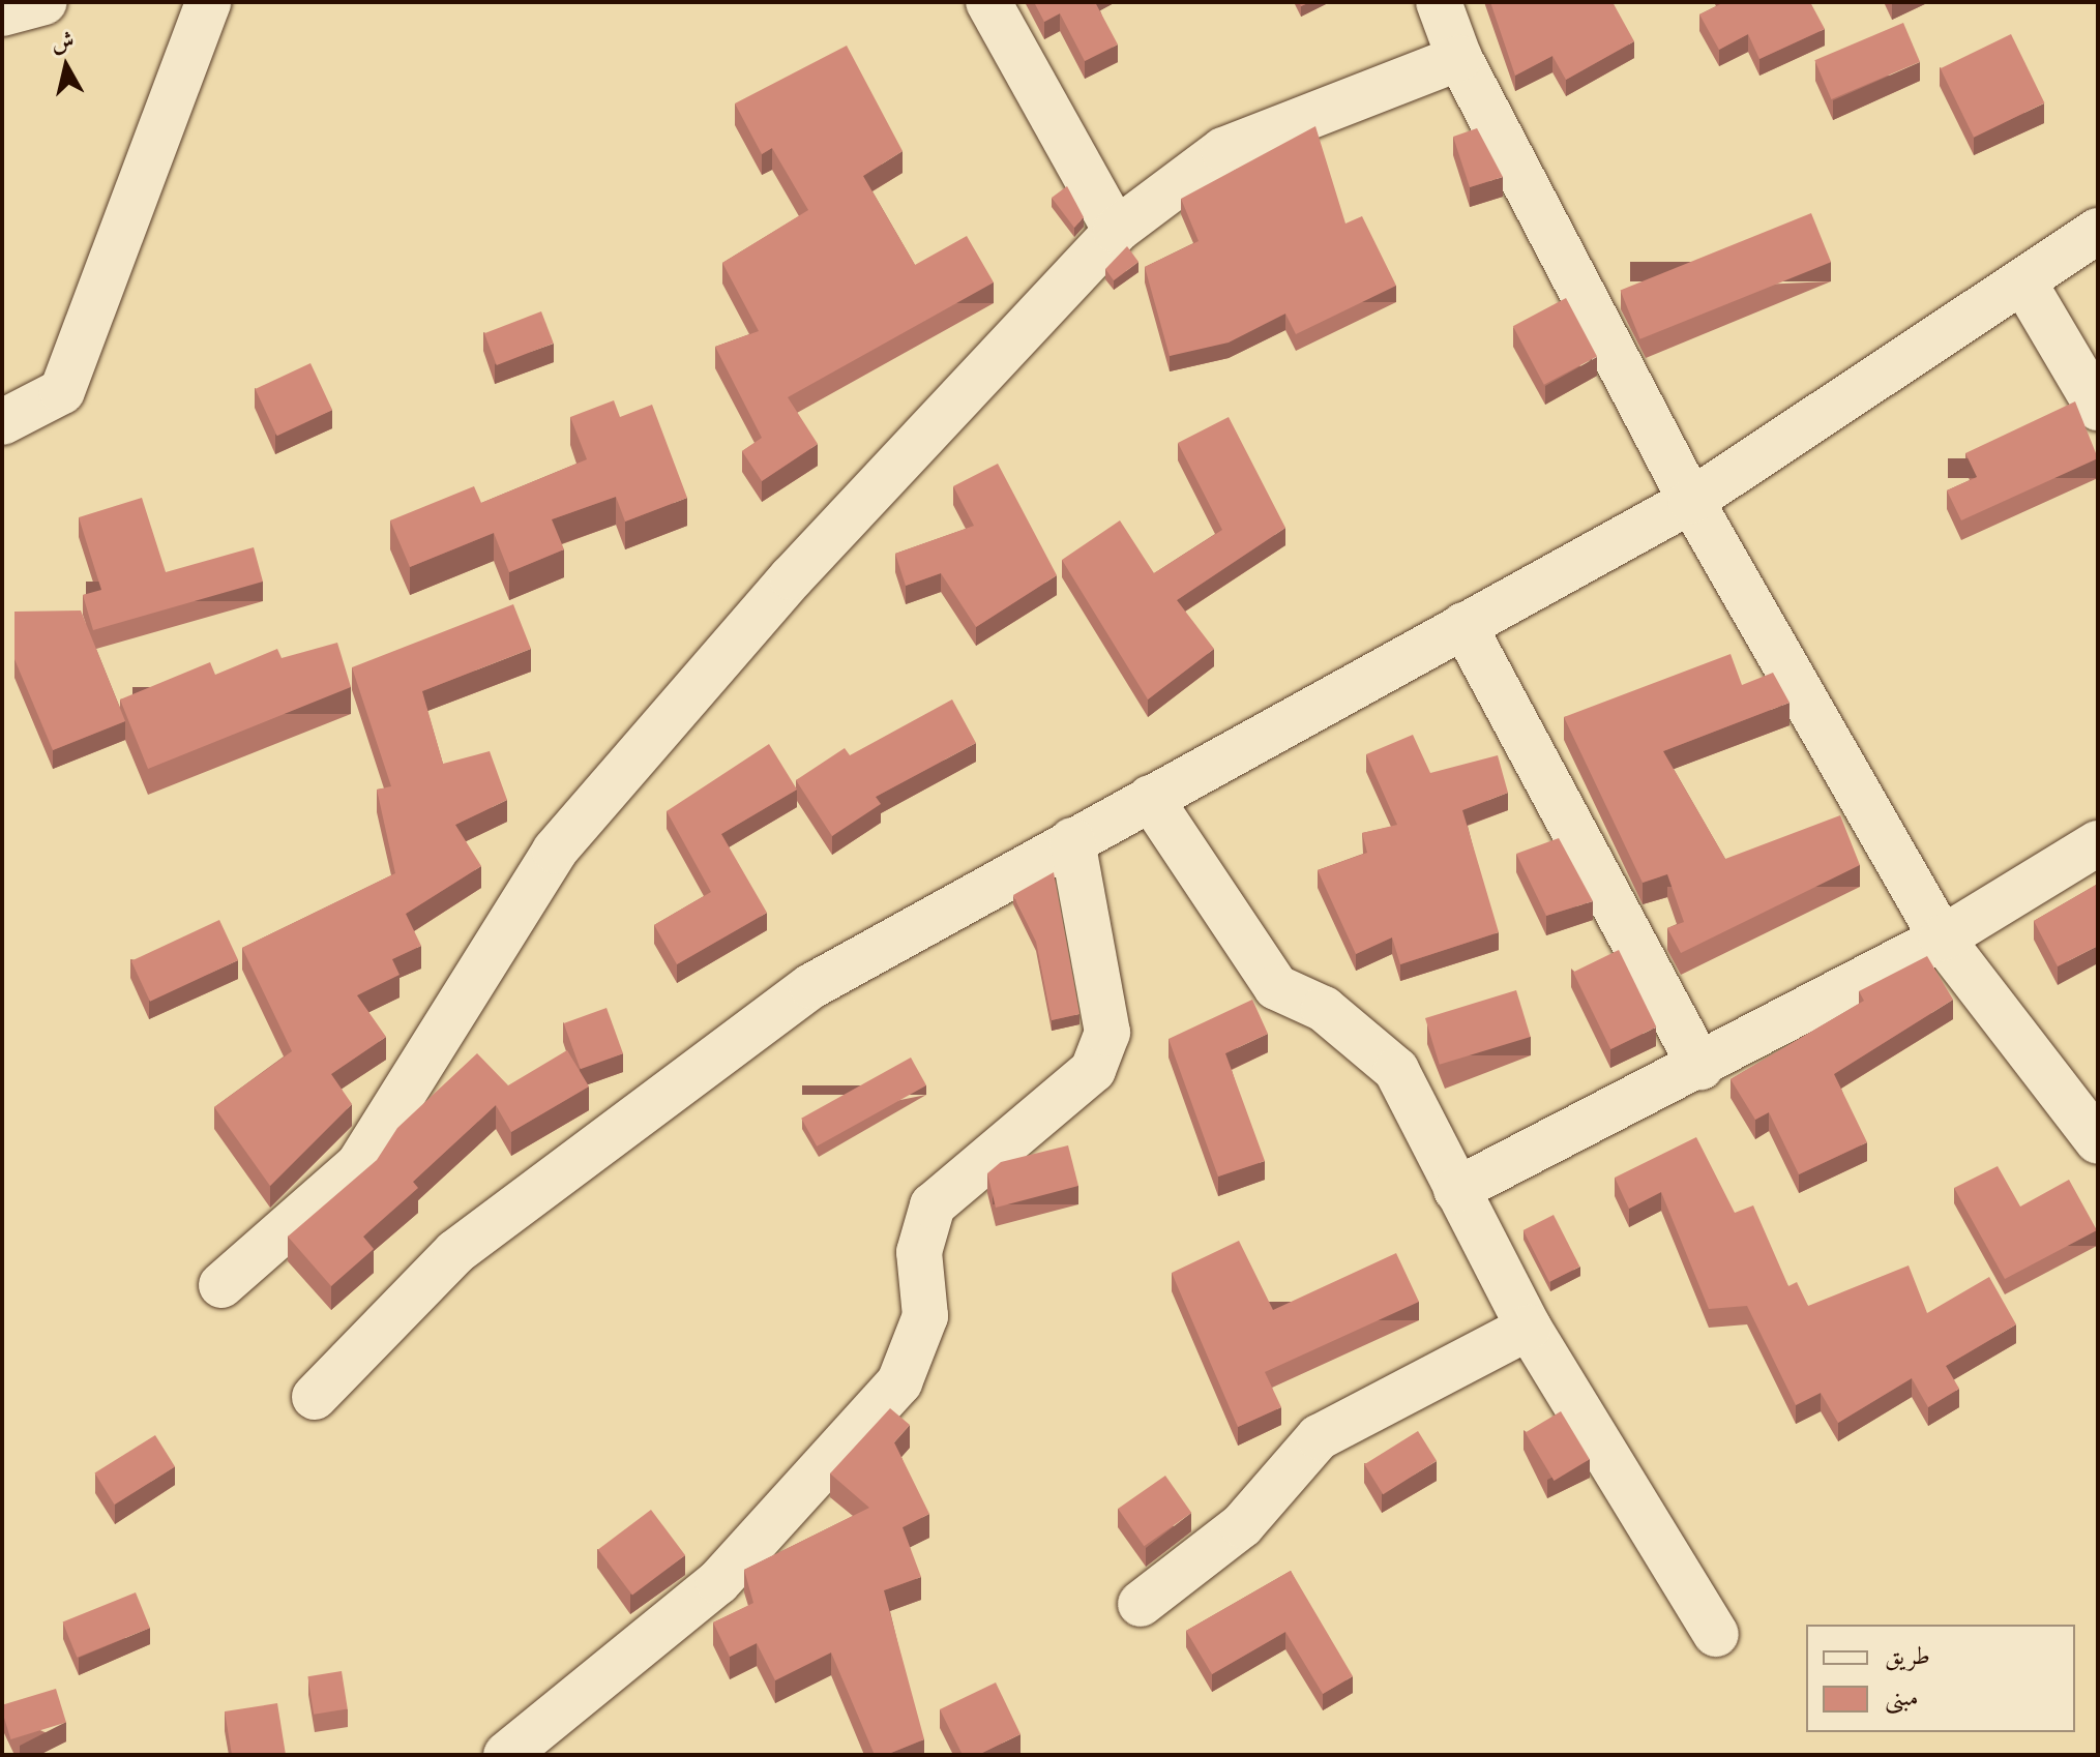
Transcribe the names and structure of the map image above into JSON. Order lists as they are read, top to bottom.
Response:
{
  "legend": ["طريق", "مبنى"],
  "north": "top"
}
